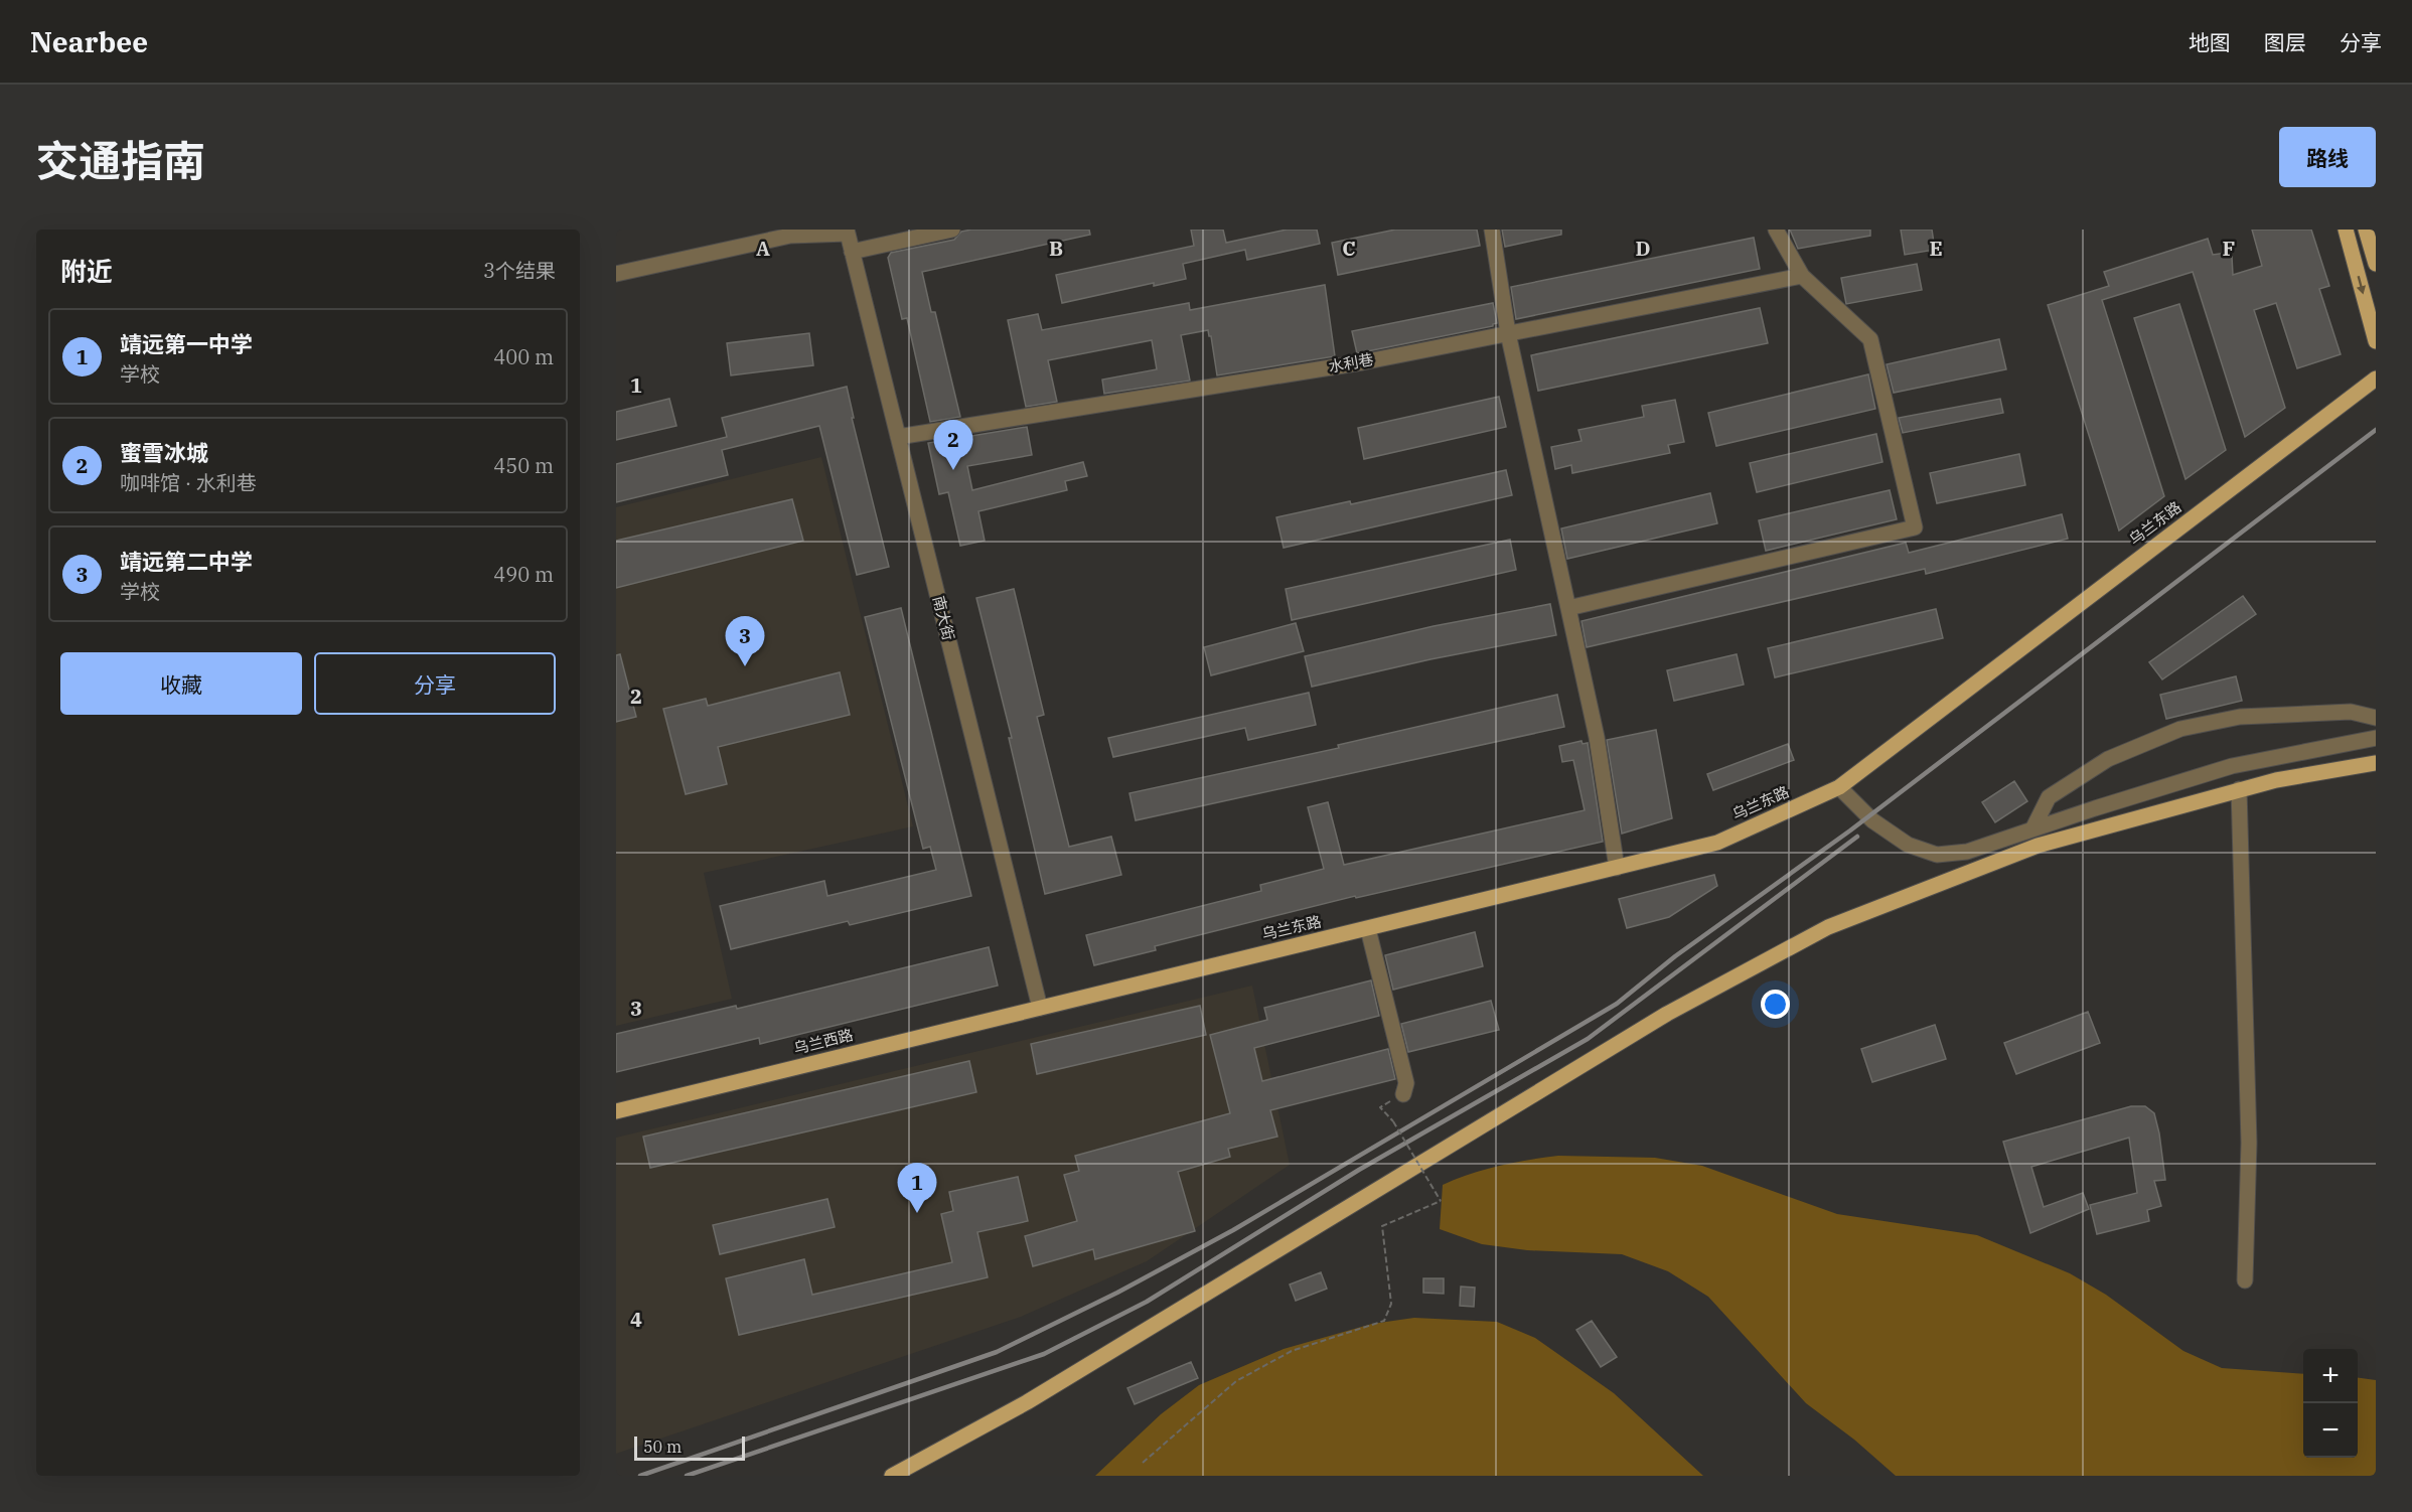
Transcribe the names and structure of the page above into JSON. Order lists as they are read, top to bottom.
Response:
{
  "streets": {
    "main road": ["乌兰东路", "乌兰西路"],
    "street": ["水利巷", "南大街"]
  },
  "crossings": [
    ["水利巷", "南大街"],
    ["乌兰东路", "南大街"],
    ["乌兰东路", "乌兰西路"],
    ["南大街", "乌兰西路"]
  ],
  "scale_bar": "50 m",
  "page": {
    "header": "Nearbee",
    "nav": ["地图", "图层", "分享"],
    "title": "交通指南",
    "buttons": [
      "路线",
      ["收藏", "分享"]
    ],
    "heading": ["附近", "3个结果"],
    "list": [
      {
        "mark": "1",
        "name": "靖远第一中学",
        "note": "学校",
        "value": "400 m"
      },
      {
        "mark": "2",
        "name": "蜜雪冰城",
        "note": "咖啡馆 · 水利巷",
        "value": "450 m"
      },
      {
        "mark": "3",
        "name": "靖远第二中学",
        "note": "学校",
        "value": "490 m"
      }
    ],
    "pins": ["2", "3", "1"],
    "map_buttons": ["+", "−"],
    "scale": "50 m"
  },
  "grid": {
    "columns": [
      "A",
      "B",
      "C",
      "D",
      "E",
      "F"
    ],
    "rows": [
      "1",
      "2",
      "3",
      "4"
    ]
  }
}
